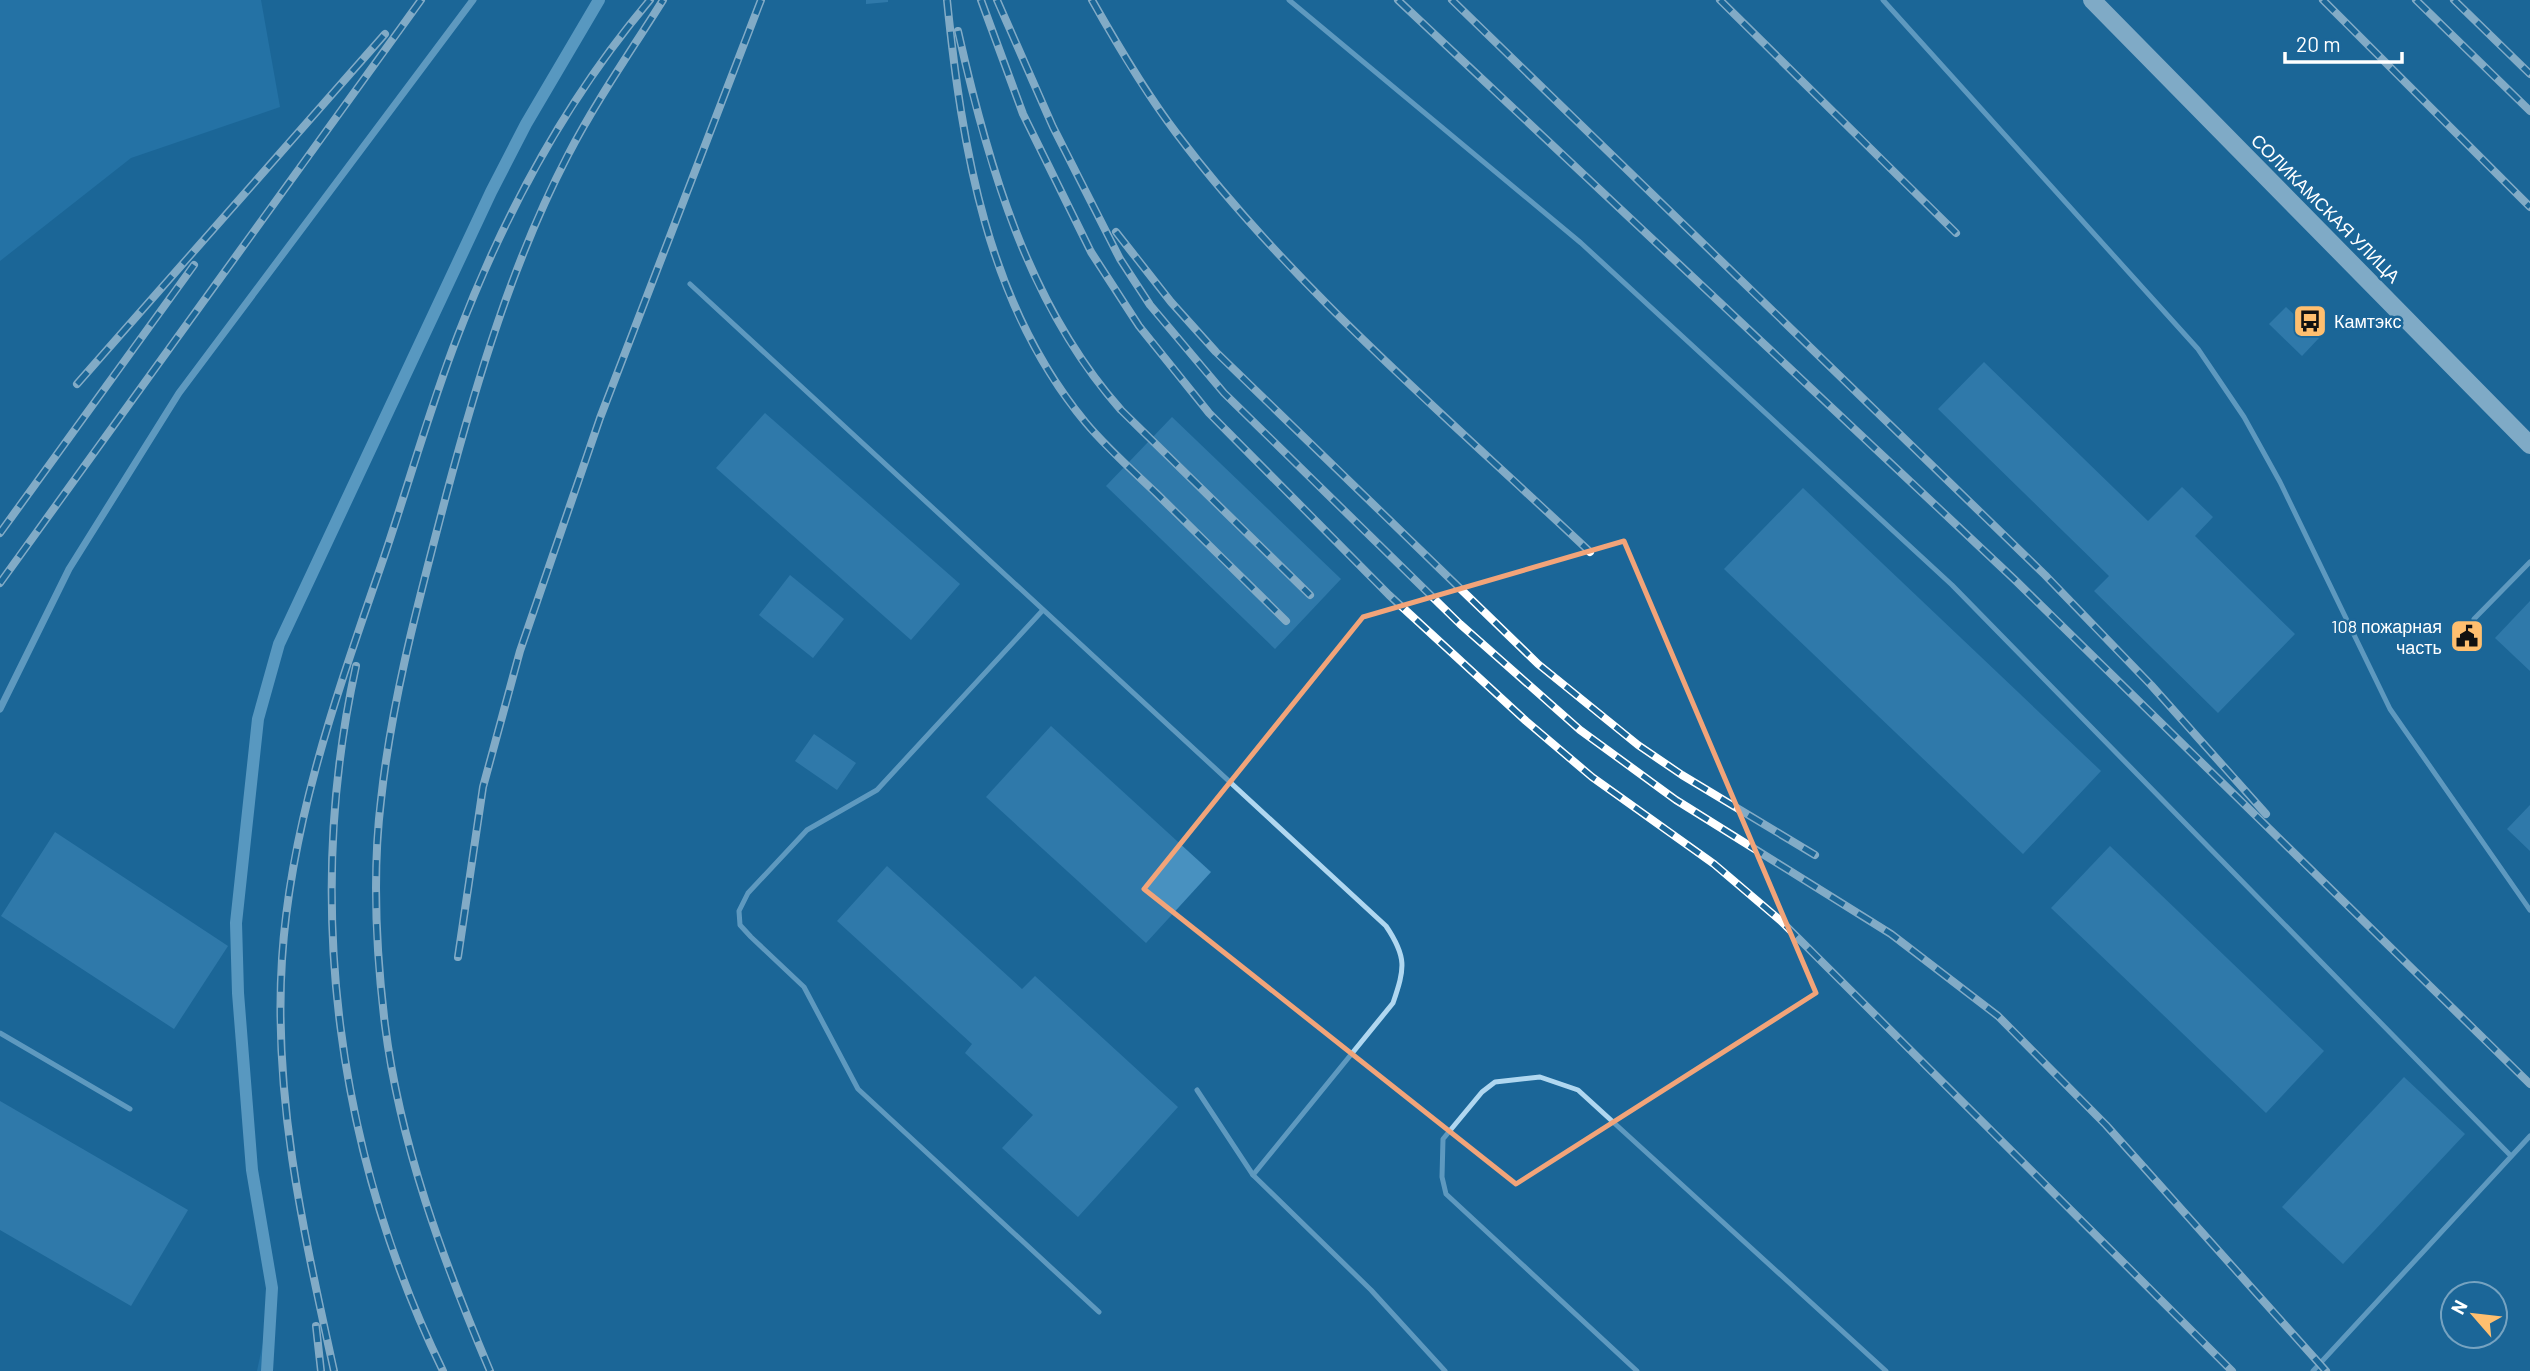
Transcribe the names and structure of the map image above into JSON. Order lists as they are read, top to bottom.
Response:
{
  "streets": {
    "main road": ["СОЛИКАМСКАЯ УЛИЦА"]
  },
  "places": {
    "bus stop": ["Камтэкс"],
    "public building": ["108 пожарная часть"]
  },
  "scale_bar": "20 m",
  "north": "top left"
}
